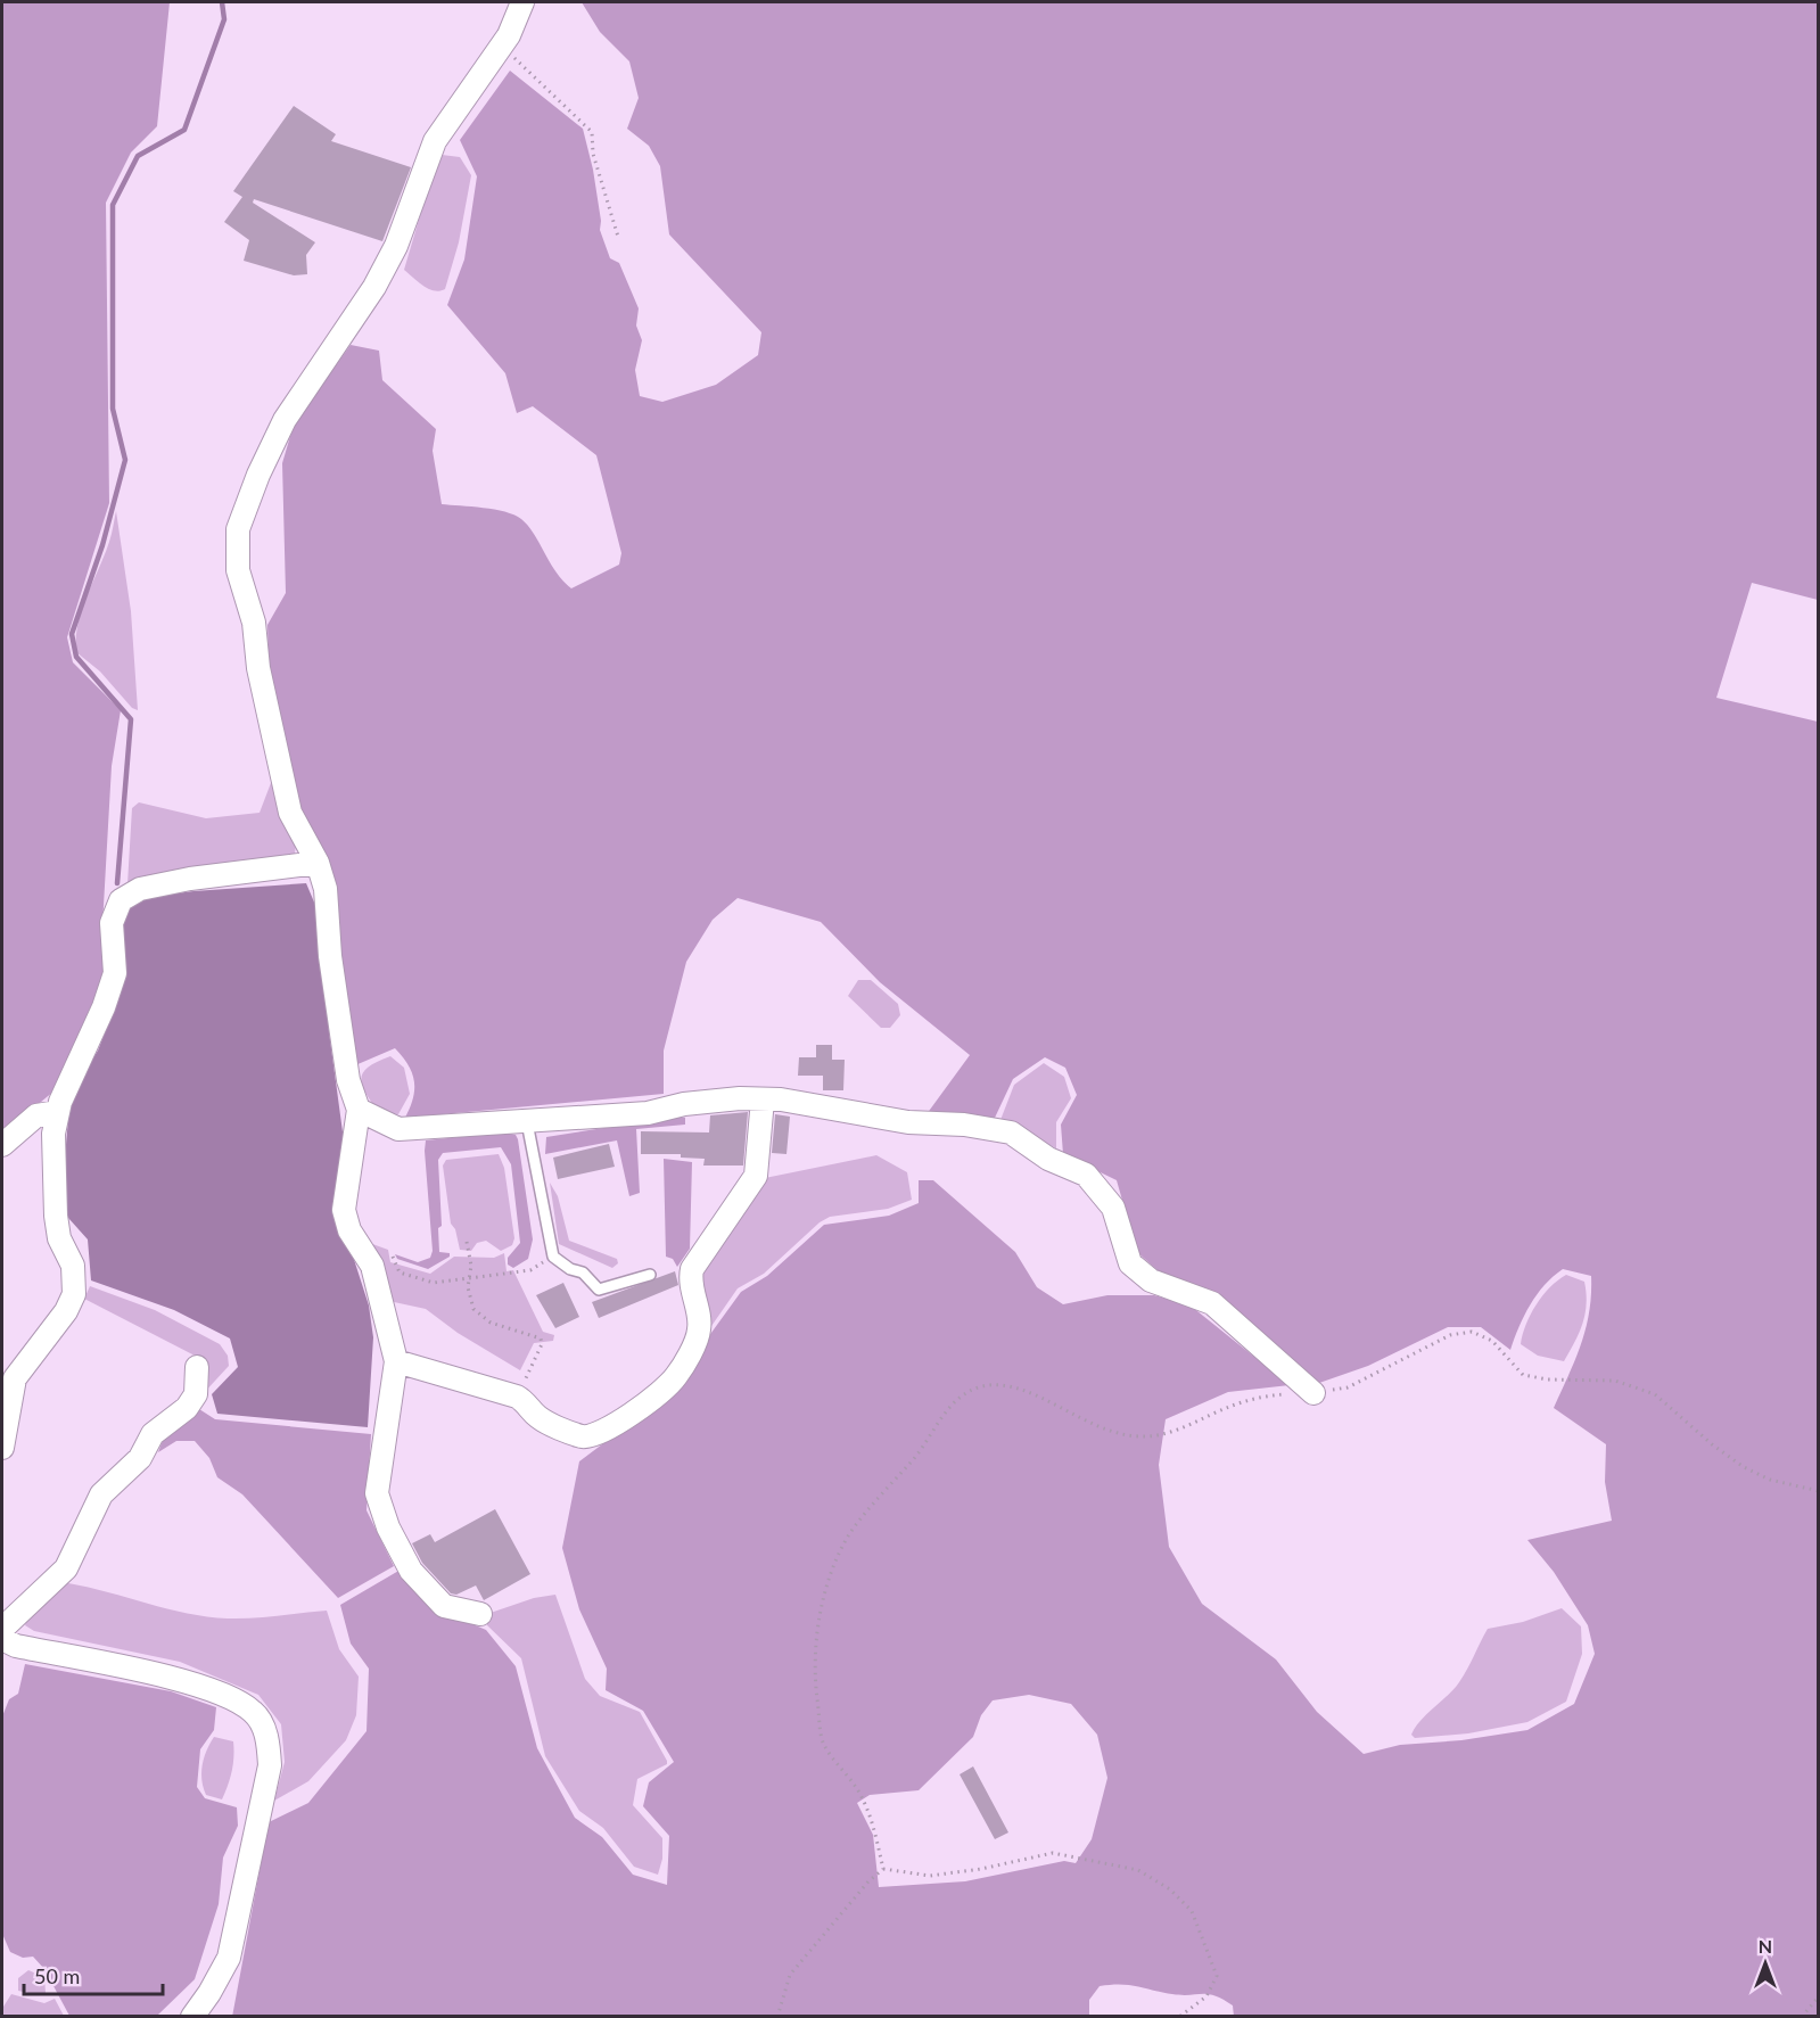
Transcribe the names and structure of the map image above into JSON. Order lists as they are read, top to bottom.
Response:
{
  "scale_bar": "50 m",
  "north": "top"
}
